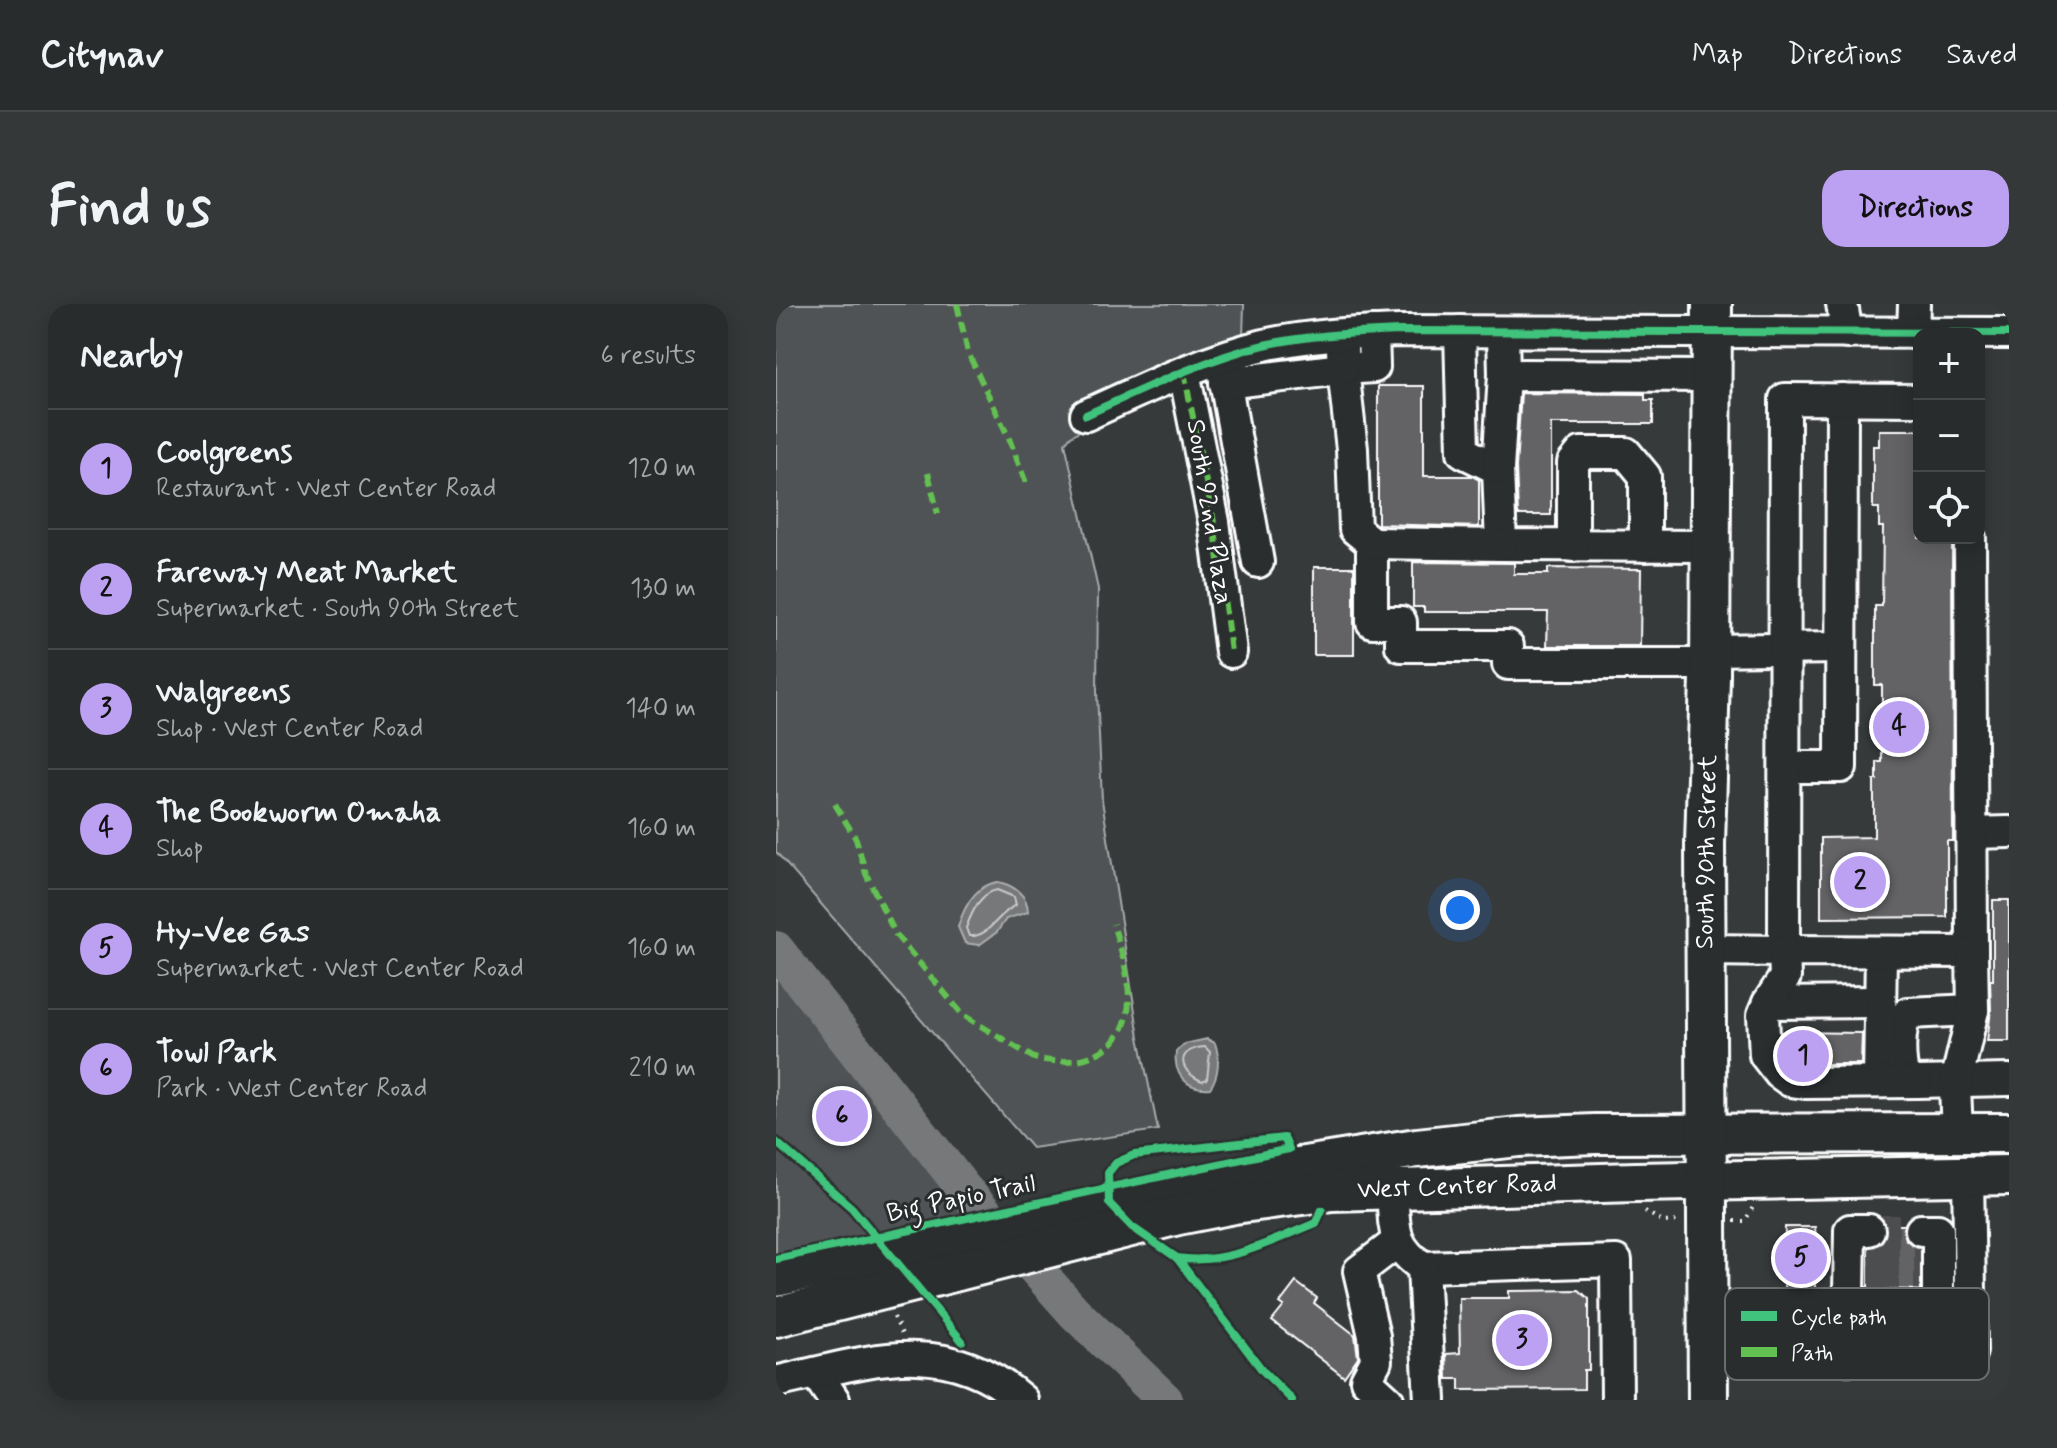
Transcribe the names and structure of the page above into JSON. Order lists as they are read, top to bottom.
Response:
{
  "streets": {
    "main road": ["South 90th Street", "West Center Road"],
    "street": ["South 92nd Plaza"],
    "cycle path": ["Big Papio Trail"]
  },
  "crossings": [
    ["South 90th Street", "West Center Road"]
  ],
  "legend": ["Cycle path", "Path"],
  "page": {
    "header": "Citynav",
    "nav": ["Map", "Directions", "Saved"],
    "buttons": "Directions",
    "title": "Find us",
    "heading": ["Nearby", "6 results"],
    "map_buttons": ["+", "−"],
    "list": [
      {
        "mark": "1",
        "name": "Coolgreens",
        "note": "Restaurant · West Center Road",
        "value": "120 m"
      },
      {
        "mark": "2",
        "name": "Fareway Meat Market",
        "note": "Supermarket · South 90th Street",
        "value": "130 m"
      },
      {
        "mark": "3",
        "name": "Walgreens",
        "note": "Shop · West Center Road",
        "value": "140 m"
      },
      {
        "mark": "4",
        "name": "The Bookworm Omaha",
        "note": "Shop",
        "value": "160 m"
      },
      {
        "mark": "5",
        "name": "Hy-Vee Gas",
        "note": "Supermarket · West Center Road",
        "value": "160 m"
      },
      {
        "mark": "6",
        "name": "Towl Park",
        "note": "Park · West Center Road",
        "value": "210 m"
      }
    ],
    "pins": [
      "4",
      "2",
      "1",
      "6",
      "5",
      "3"
    ]
  }
}
